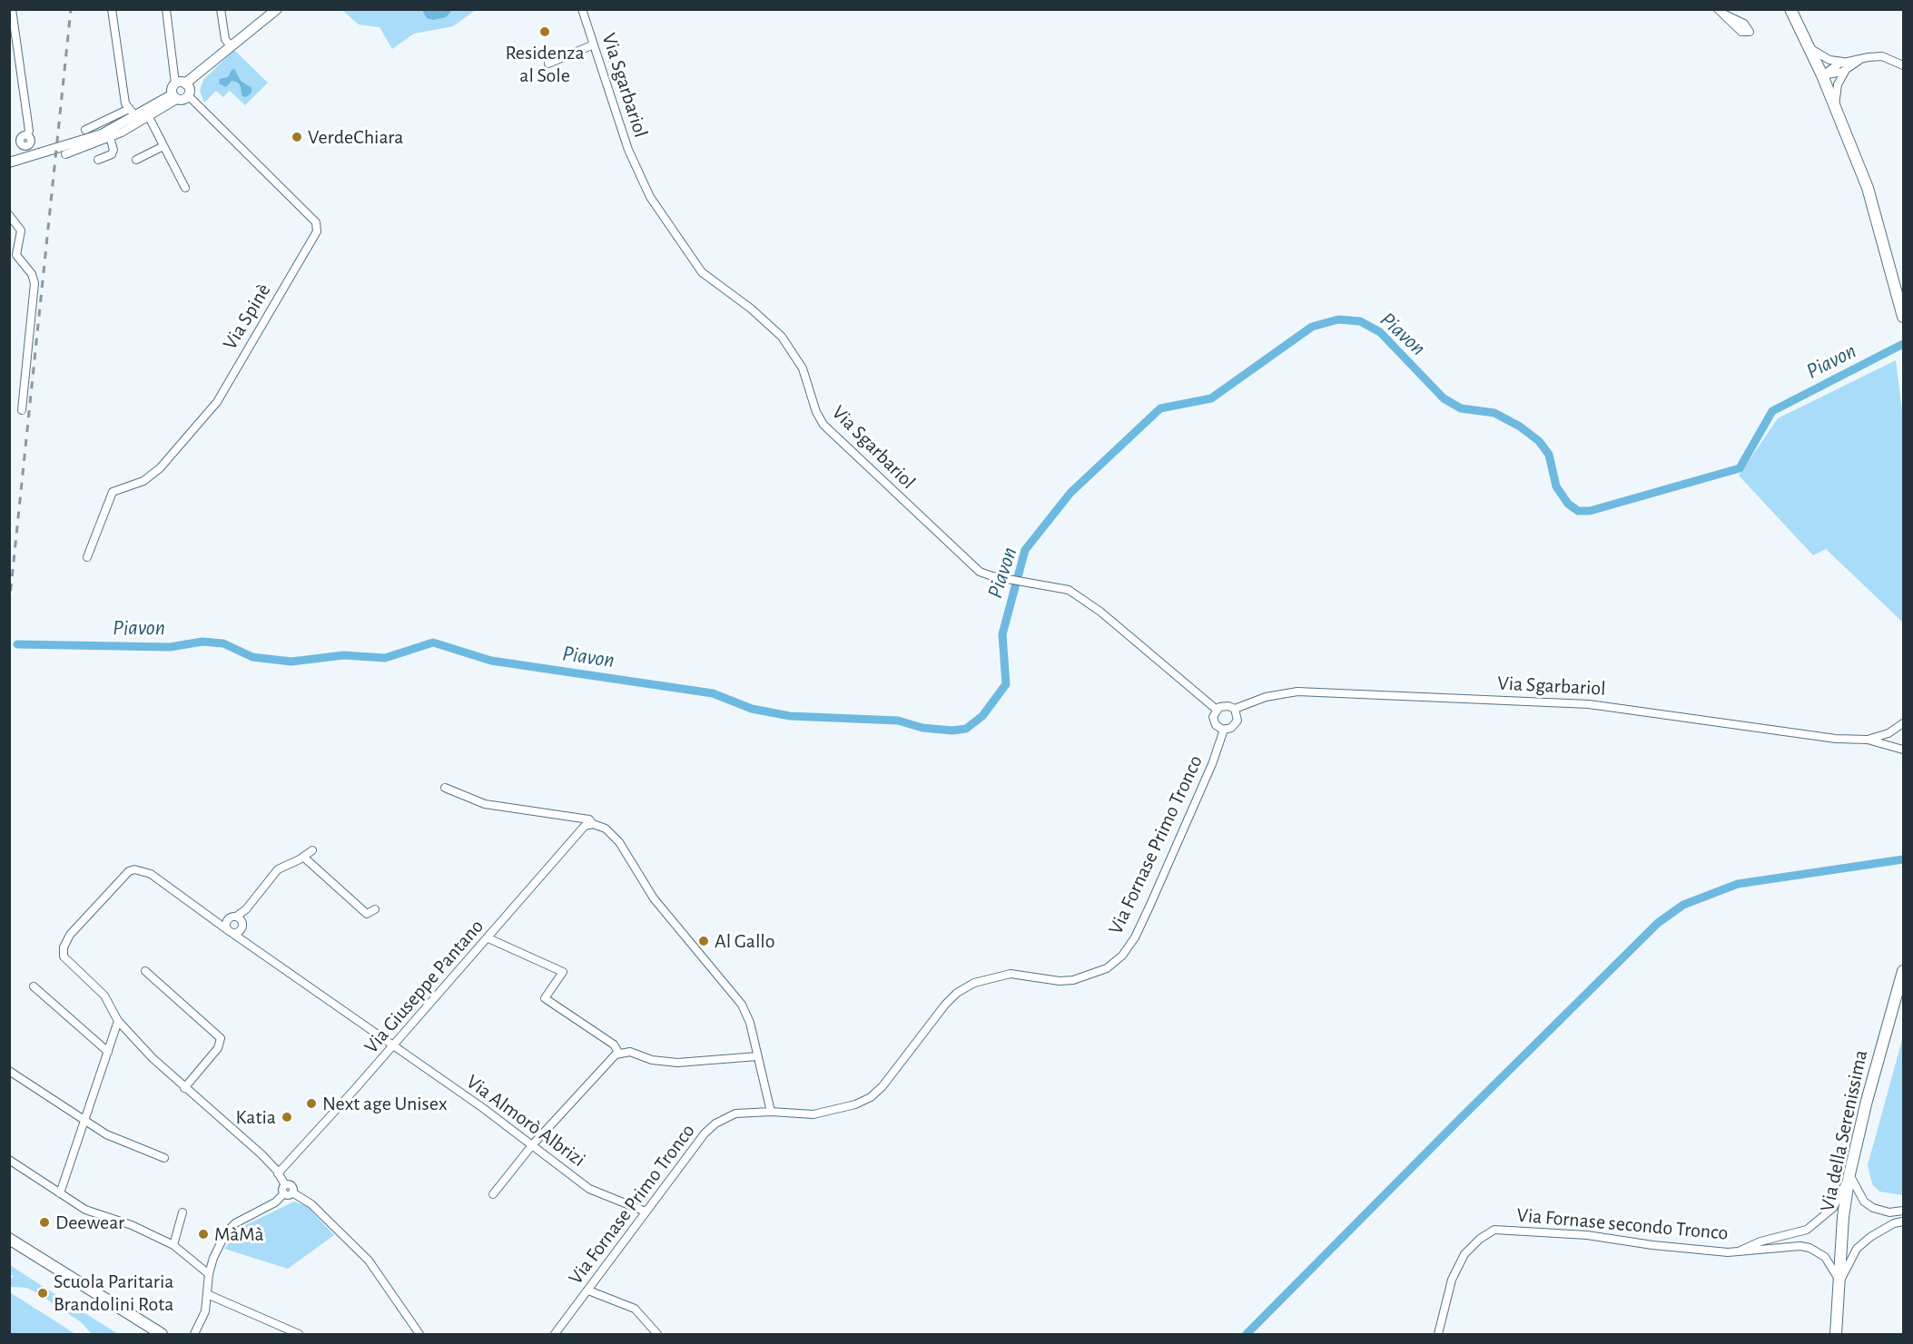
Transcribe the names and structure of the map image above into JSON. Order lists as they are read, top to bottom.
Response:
{
  "streets": {
    "main road": ["Via della Serenissima"],
    "street": [
      "Via Sgarbariol",
      "Via Spinè",
      "Via Fornase Primo Tronco",
      "Via Giuseppe Pantano",
      "Via Almorò Albrizi",
      "Via Fornase secondo Tronco"
    ]
  },
  "crossings": [
    ["Via Sgarbariol", "Via Fornase Primo Tronco"],
    ["Via Fornase Primo Tronco", "Via Almorò Albrizi"],
    ["Via Giuseppe Pantano", "Via Almorò Albrizi"],
    ["Via della Serenissima", "Via Fornase secondo Tronco"]
  ],
  "water": ["Piavon"],
  "places": [
    "Residenza al Sole",
    "VerdeChiara",
    "Al Gallo",
    "Next age Unisex",
    "Katia",
    "Deewear",
    "MàMà",
    "Scuola Paritaria Brandolini Rota"
  ]
}
